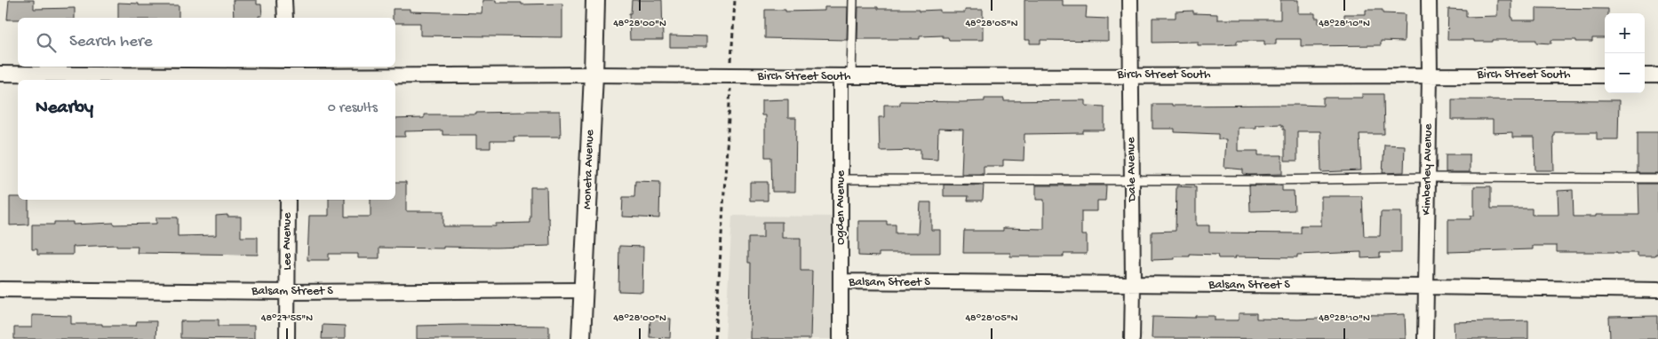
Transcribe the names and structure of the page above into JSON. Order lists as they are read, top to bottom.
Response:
{
  "streets": {
    "street": [
      "Birch Street South",
      "Moneta Avenue",
      "Dale Avenue",
      "Kimberley Avenue",
      "Ogden Avenue",
      "Lee Avenue",
      "Balsam Street S"
    ]
  },
  "crossings": [
    ["Birch Street South", "Moneta Avenue"],
    ["Birch Street South", "Dale Avenue"],
    ["Birch Street South", "Kimberley Avenue"],
    ["Birch Street South", "Ogden Avenue"],
    ["Moneta Avenue", "Balsam Street S"],
    ["Dale Avenue", "Balsam Street S"],
    ["Kimberley Avenue", "Balsam Street S"],
    ["Ogden Avenue", "Balsam Street S"],
    ["Lee Avenue", "Balsam Street S"]
  ],
  "page": {
    "map_buttons": ["+", "−"],
    "search": "Search here",
    "heading": ["Nearby", "0 results"]
  },
  "coordinates": [
    "48°28'00\"N",
    "48°28'05\"N",
    "48°28'10\"N",
    "48°27'55\"N"
  ]
}
